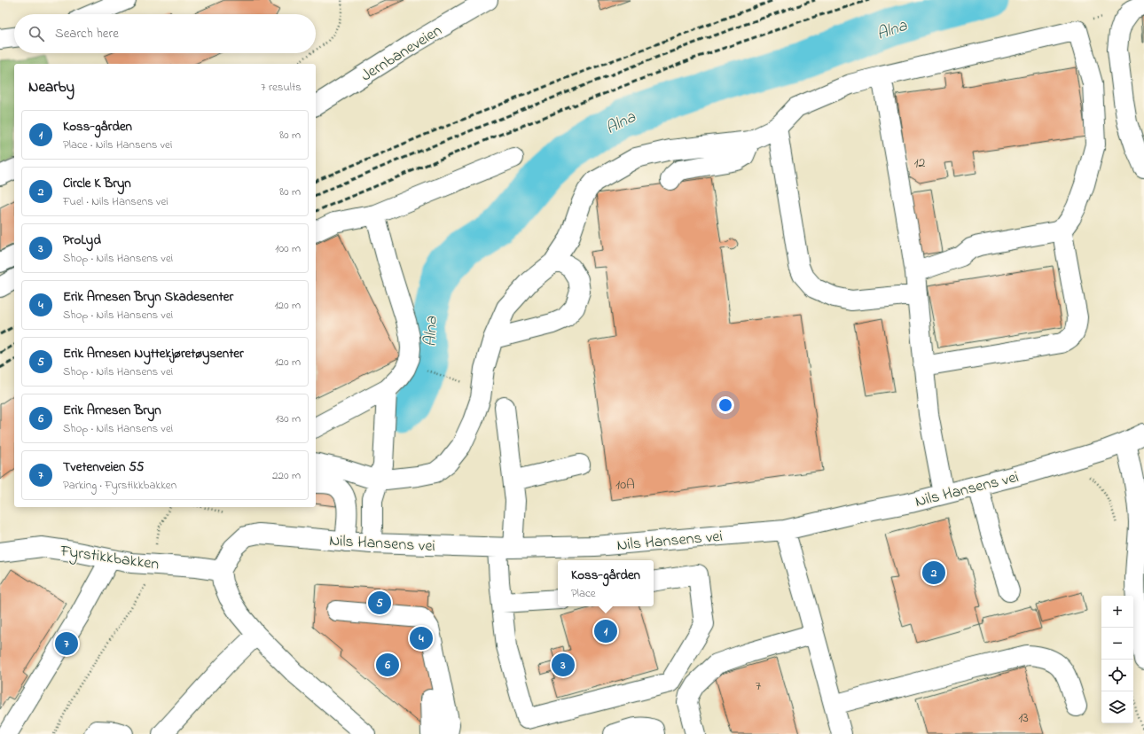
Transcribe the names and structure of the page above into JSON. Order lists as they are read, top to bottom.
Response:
{
  "streets": {
    "main road": ["Jernbaneveien", "Nils Hansens vei", "Fyrstikkbakken"]
  },
  "crossings": [
    ["Nils Hansens vei", "Fyrstikkbakken"]
  ],
  "water": ["Alna"],
  "house_numbers": [
    "12",
    "10A",
    "7",
    "13"
  ],
  "page": {
    "search": "Search here",
    "heading": ["Nearby", "7 results"],
    "list": [
      {
        "mark": "1",
        "name": "Koss-gården",
        "note": "Place · Nils Hansens vei",
        "value": "80 m"
      },
      {
        "mark": "2",
        "name": "Circle K Bryn",
        "note": "Fuel · Nils Hansens vei",
        "value": "80 m"
      },
      {
        "mark": "3",
        "name": "ProLyd",
        "note": "Shop · Nils Hansens vei",
        "value": "100 m"
      },
      {
        "mark": "4",
        "name": "Erik Arnesen Bryn Skadesenter",
        "note": "Shop · Nils Hansens vei",
        "value": "120 m"
      },
      {
        "mark": "5",
        "name": "Erik Arnesen Nyttekjøretøysenter",
        "note": "Shop · Nils Hansens vei",
        "value": "120 m"
      },
      {
        "mark": "6",
        "name": "Erik Arnesen Bryn",
        "note": "Shop · Nils Hansens vei",
        "value": "130 m"
      },
      {
        "mark": "7",
        "name": "Tvetenveien 55",
        "note": "Parking · Fyrstikkbakken",
        "value": "220 m"
      }
    ],
    "pins": [
      "2",
      "5",
      "1",
      "4",
      "7",
      "3",
      "6"
    ],
    "popup": ["Koss-gården", "Place"],
    "map_buttons": ["+", "−"]
  }
}
